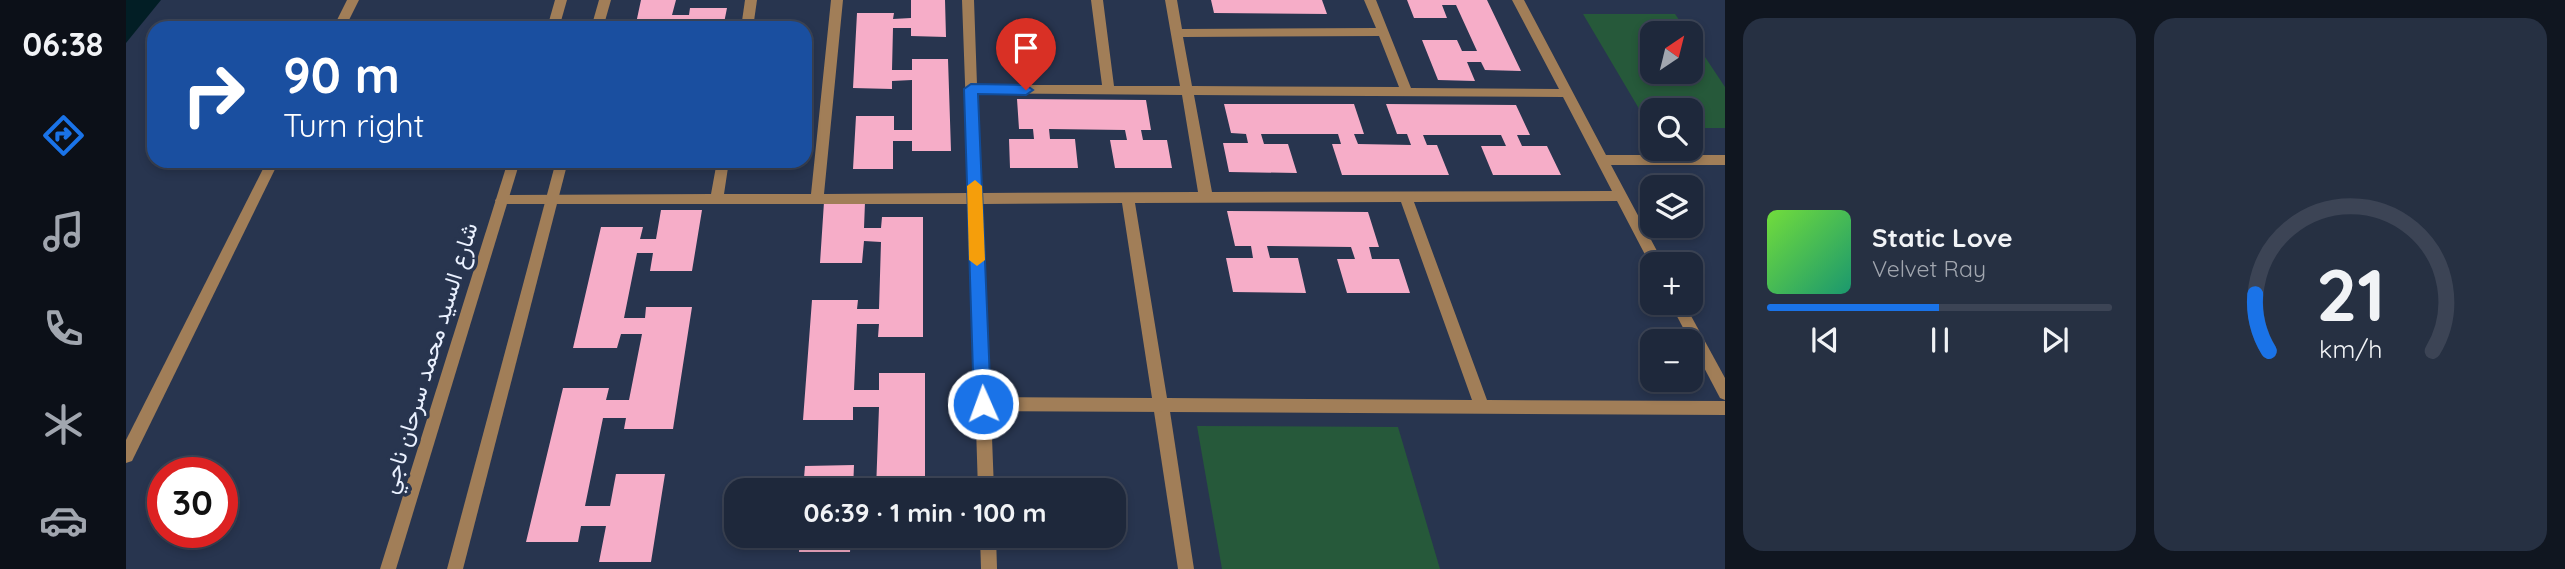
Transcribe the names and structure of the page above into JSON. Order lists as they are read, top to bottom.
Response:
{
  "streets": {
    "street": ["شارع السيد محمد سرحان ناجي"]
  },
  "north": "top right",
  "page": {
    "tabs": "06:38",
    "map_buttons": ["+", "−"],
    "turn": ["90 m", "Turn right"],
    "song": ["Static Love", "Velvet Ray"],
    "limit": "30",
    "trip": "06:39 · 1 min · 100 m",
    "gauge": ["21", "km/h"]
  }
}
